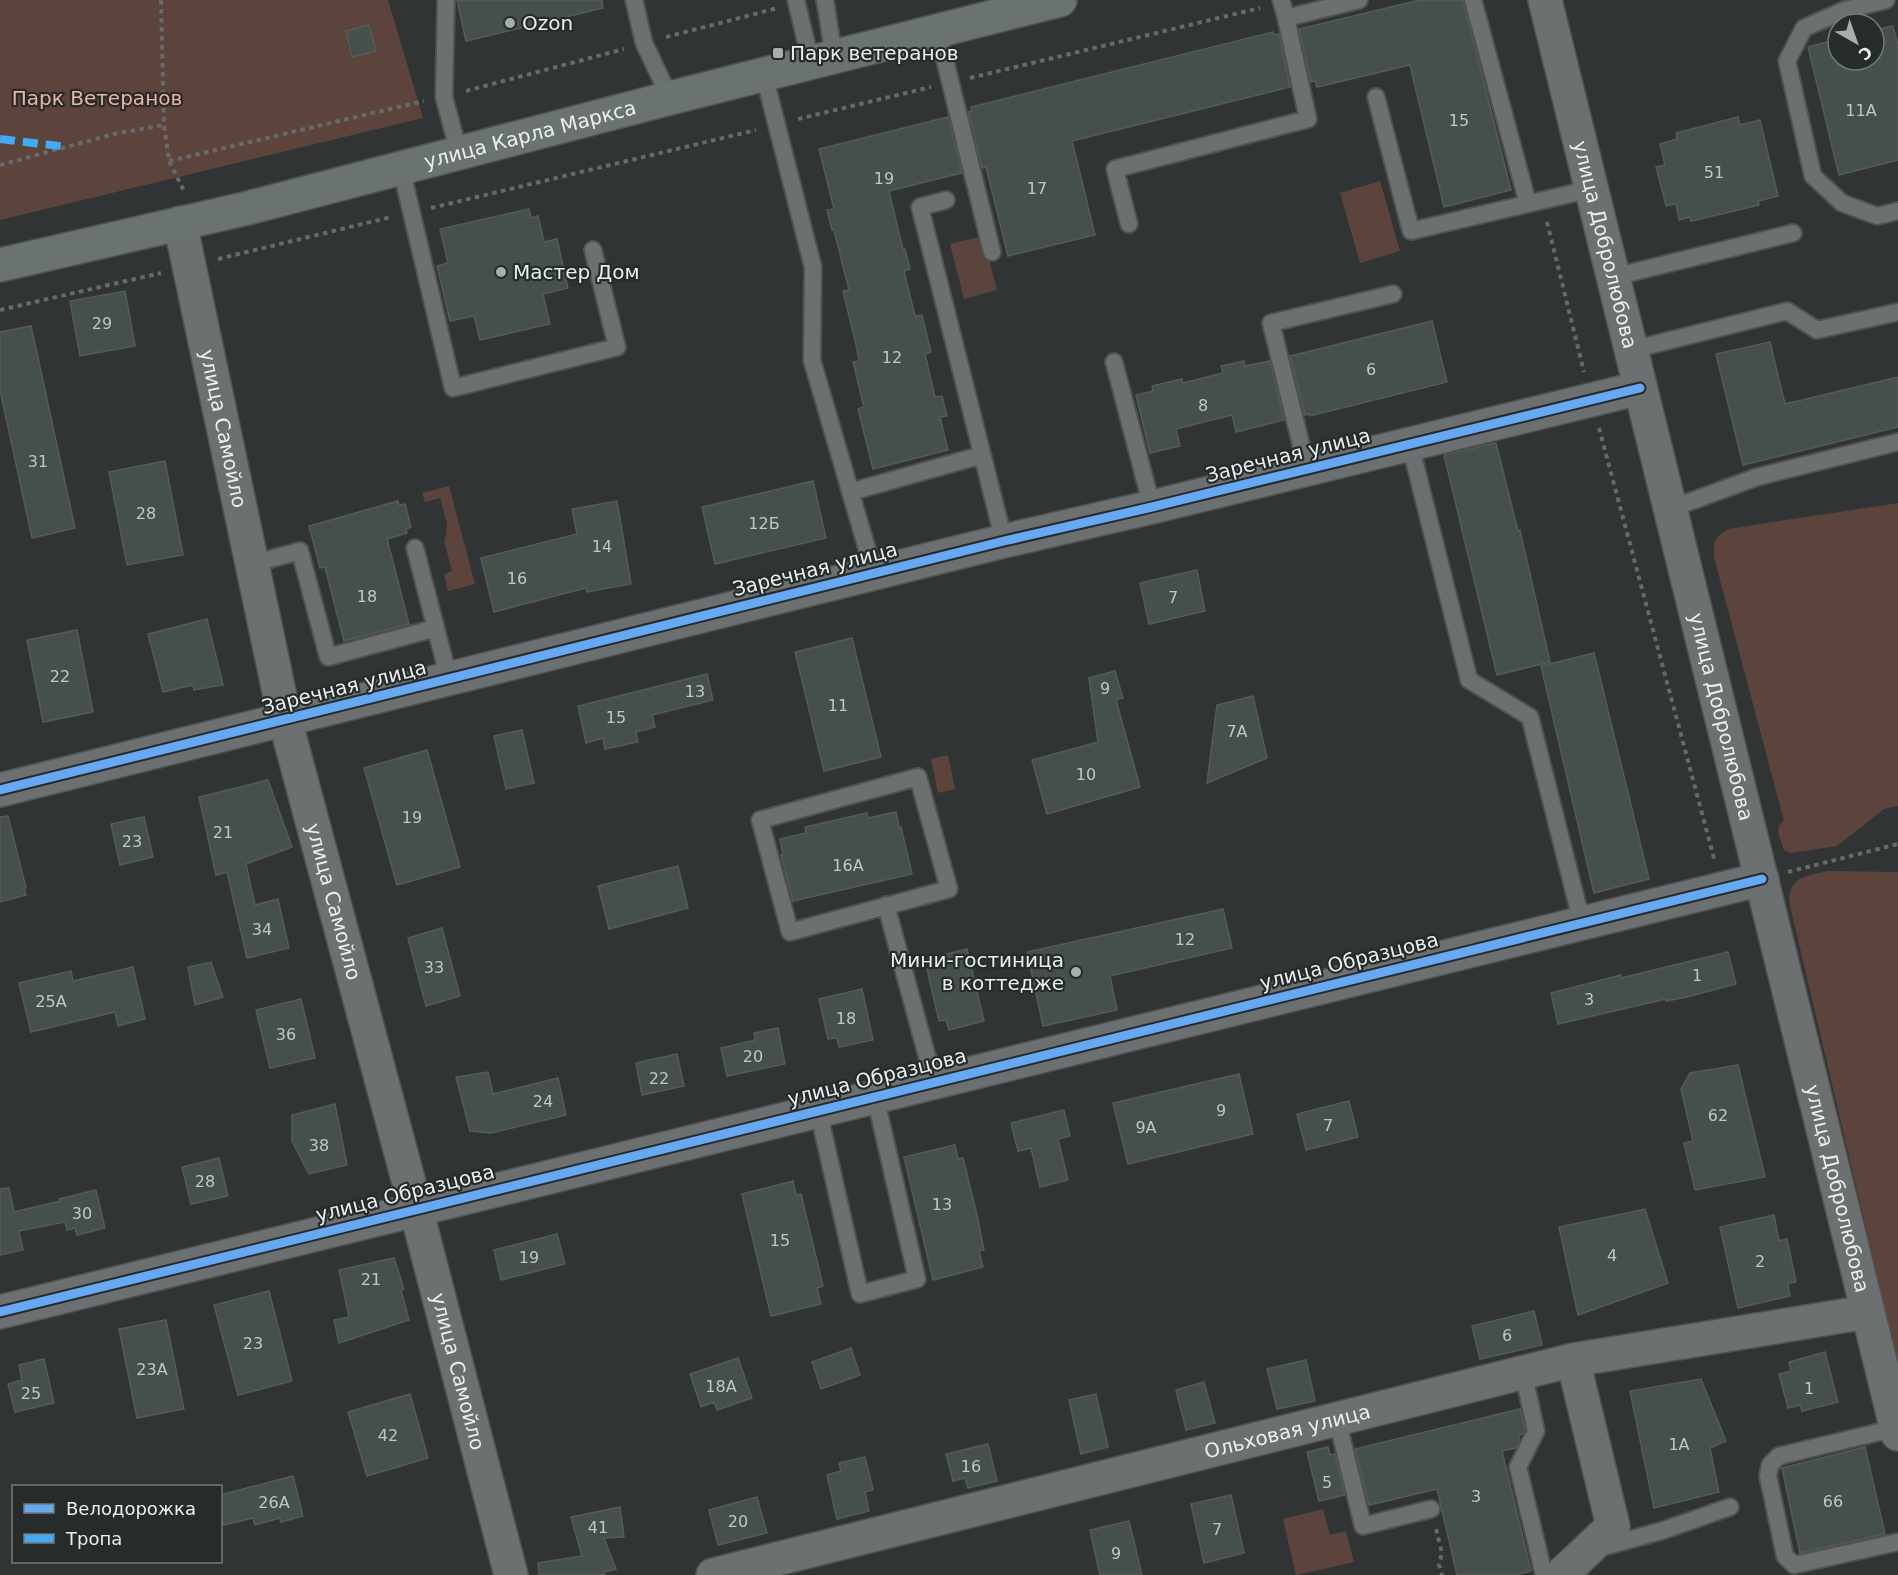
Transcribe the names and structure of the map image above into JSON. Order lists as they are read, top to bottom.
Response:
{
  "streets": {
    "street": [
      "улица Карла Маркса",
      "улица Добролюбова",
      "улица Самойло",
      "Заречная улица",
      "улица Образцова",
      "Ольховая улица"
    ]
  },
  "crossings": [
    ["улица Карла Маркса", "улица Самойло"],
    ["улица Добролюбова", "Заречная улица"],
    ["улица Добролюбова", "улица Образцова"],
    ["улица Добролюбова", "Ольховая улица"],
    ["улица Самойло", "Заречная улица"],
    ["улица Самойло", "улица Образцова"]
  ],
  "parks": ["Парк Ветеранов"],
  "places": {
    "other": ["Ozon", "Мастер Дом", "Мини-гостиница в коттедже"],
    "transit": ["Парк ветеранов"]
  },
  "house_numbers": [
    "11А",
    "15",
    "51",
    "19",
    "17",
    "29",
    "12",
    "6",
    "8",
    "31",
    "28",
    "12Б",
    "14",
    "16",
    "18",
    "7",
    "22",
    "9",
    "13",
    "11",
    "15",
    "7А",
    "10",
    "19",
    "21",
    "23",
    "16А",
    "34",
    "12",
    "33",
    "1",
    "3",
    "25А",
    "18",
    "36",
    "20",
    "22",
    "24",
    "9",
    "62",
    "7",
    "9А",
    "38",
    "28",
    "13",
    "30",
    "15",
    "4",
    "19",
    "2",
    "21",
    "6",
    "23",
    "23А",
    "18А",
    "1",
    "25",
    "42",
    "1А",
    "16",
    "5",
    "3",
    "66",
    "26А",
    "20",
    "41",
    "7",
    "9"
  ],
  "legend": ["Велодорожка", "Тропа"],
  "north": "bottom right"
}
